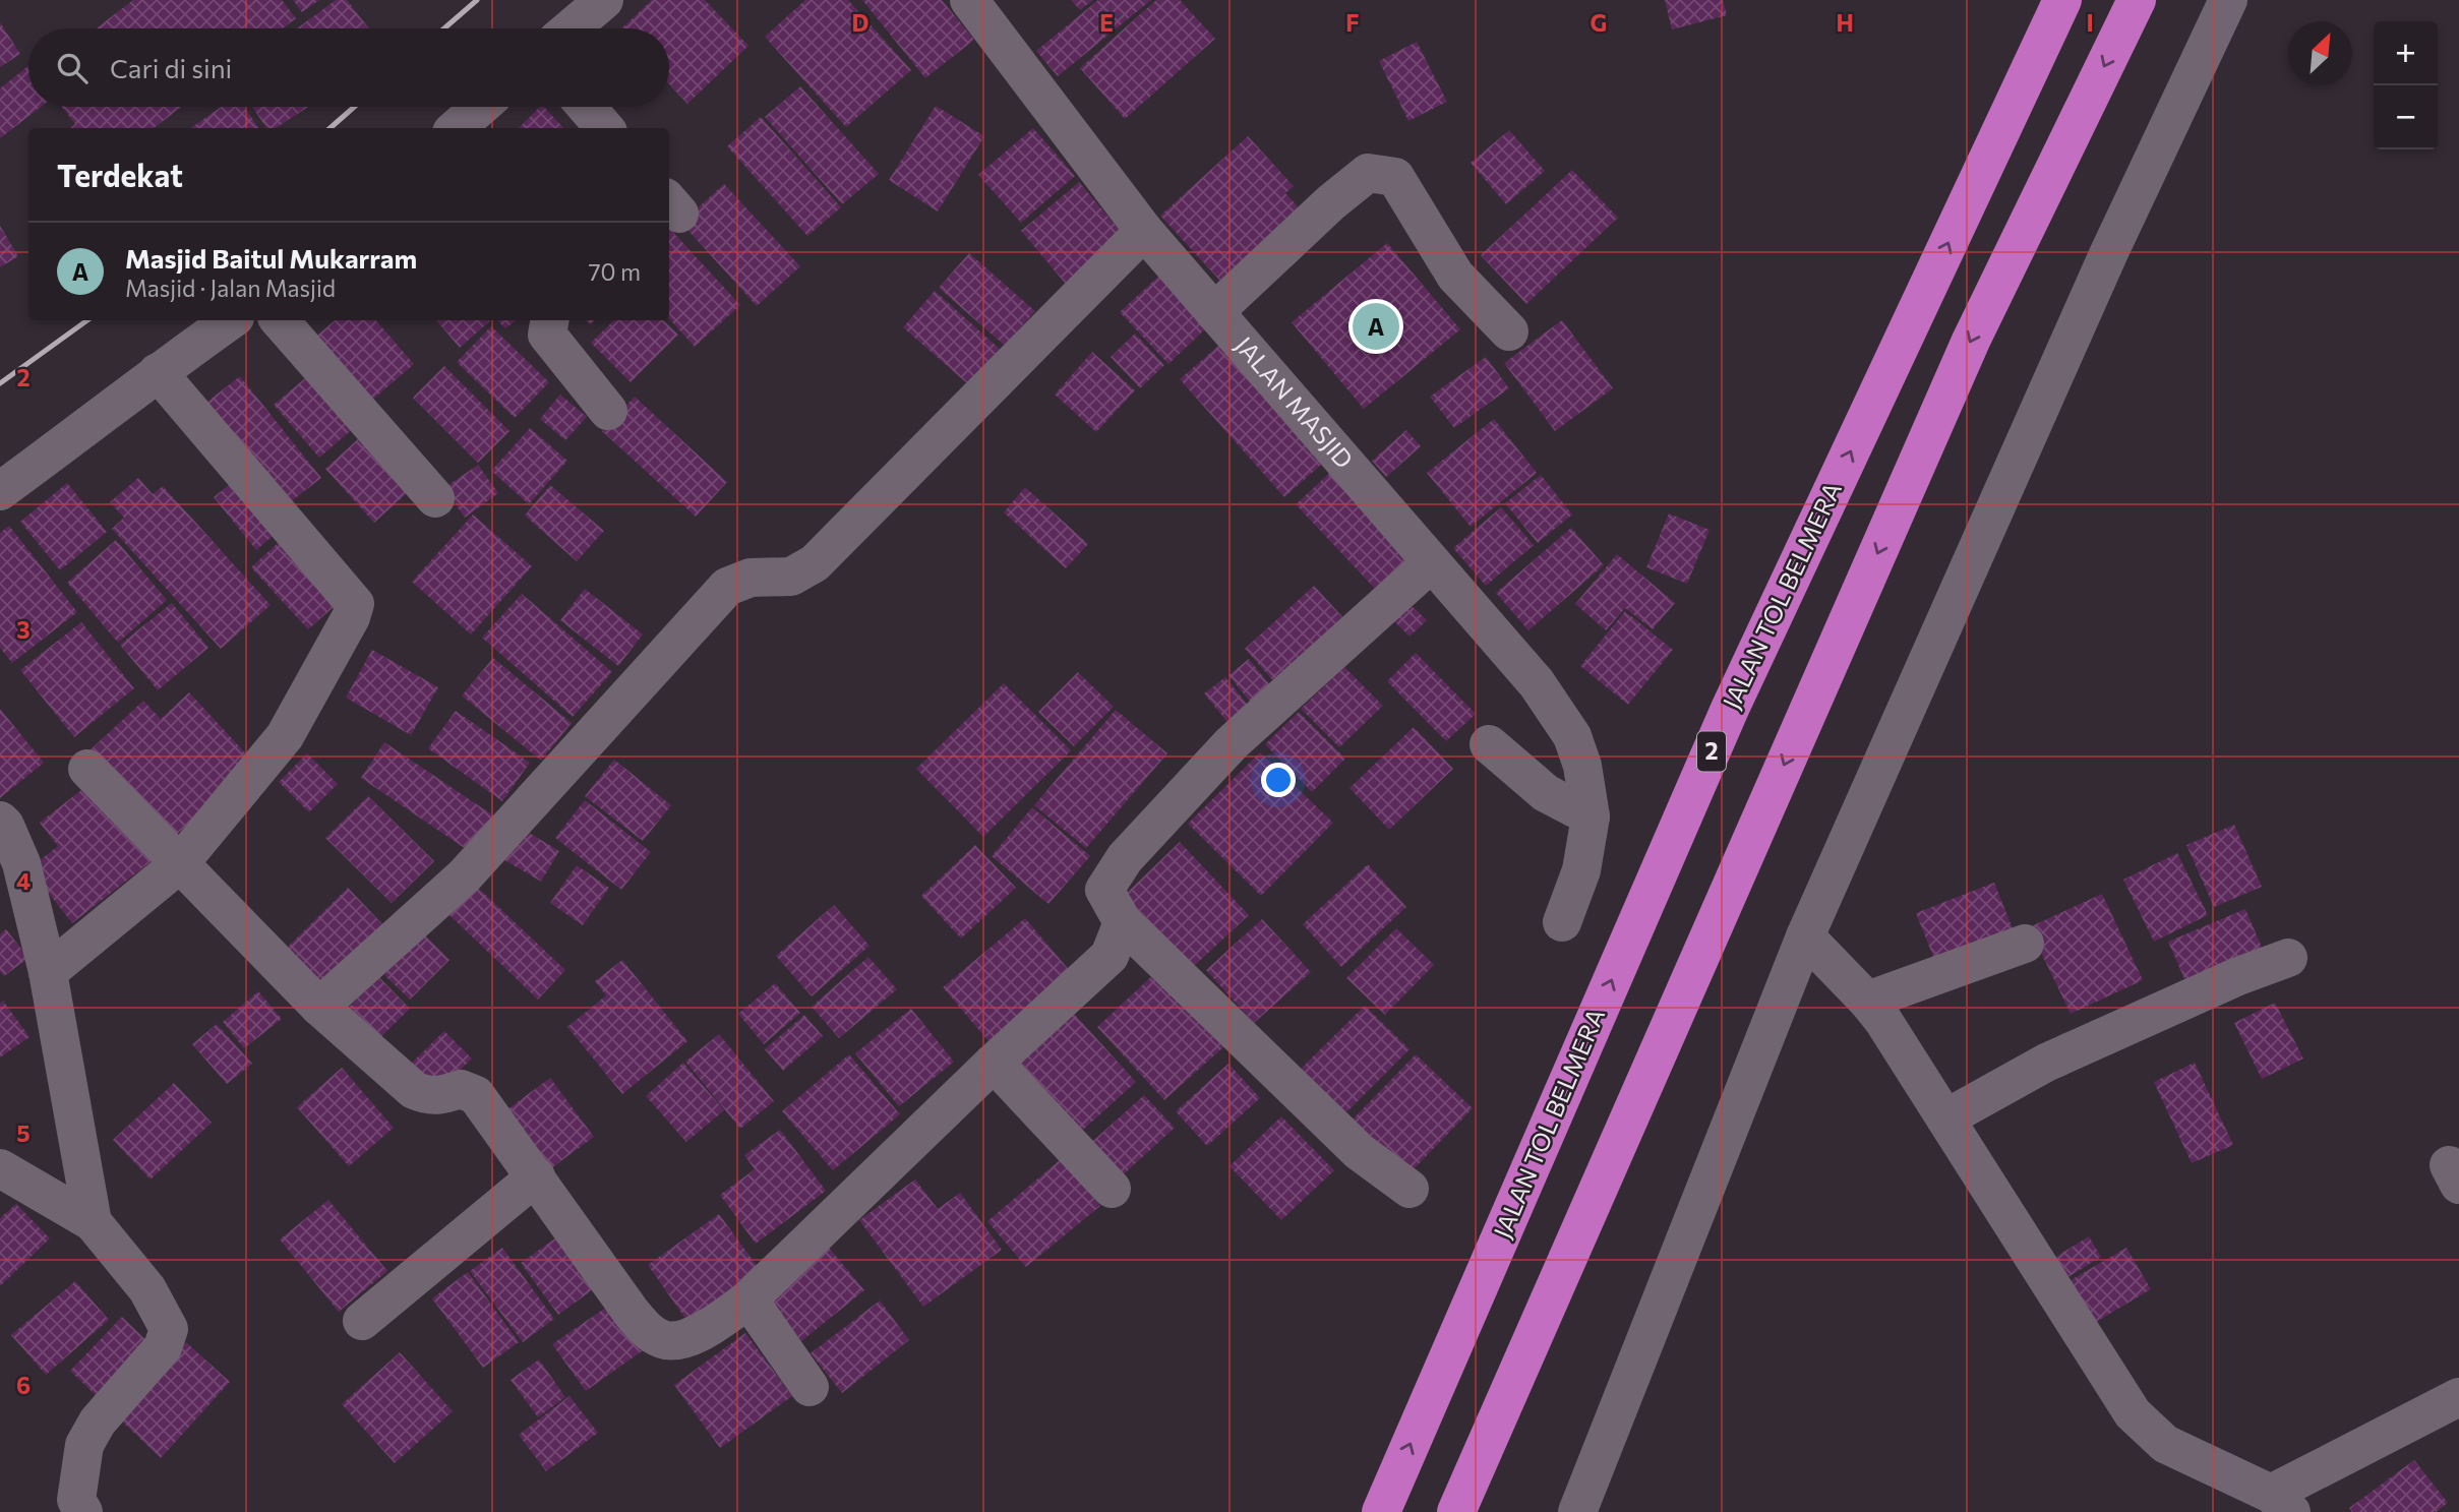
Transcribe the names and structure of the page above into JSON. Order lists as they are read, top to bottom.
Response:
{
  "streets": {
    "highway": ["JALAN TOL BELMERA", "2"],
    "street": ["JALAN MASJID"]
  },
  "north": "top right",
  "page": {
    "map_buttons": ["+", "−"],
    "search": "Cari di sini",
    "heading": "Terdekat",
    "list": [
      {
        "mark": "A",
        "name": "Masjid Baitul Mukarram",
        "note": "Masjid · Jalan Masjid",
        "value": "70 m"
      }
    ],
    "pins": "A"
  },
  "grid": {
    "columns": [
      "D",
      "E",
      "F",
      "G",
      "H",
      "I"
    ],
    "rows": [
      "2",
      "3",
      "4",
      "5",
      "6"
    ]
  }
}
